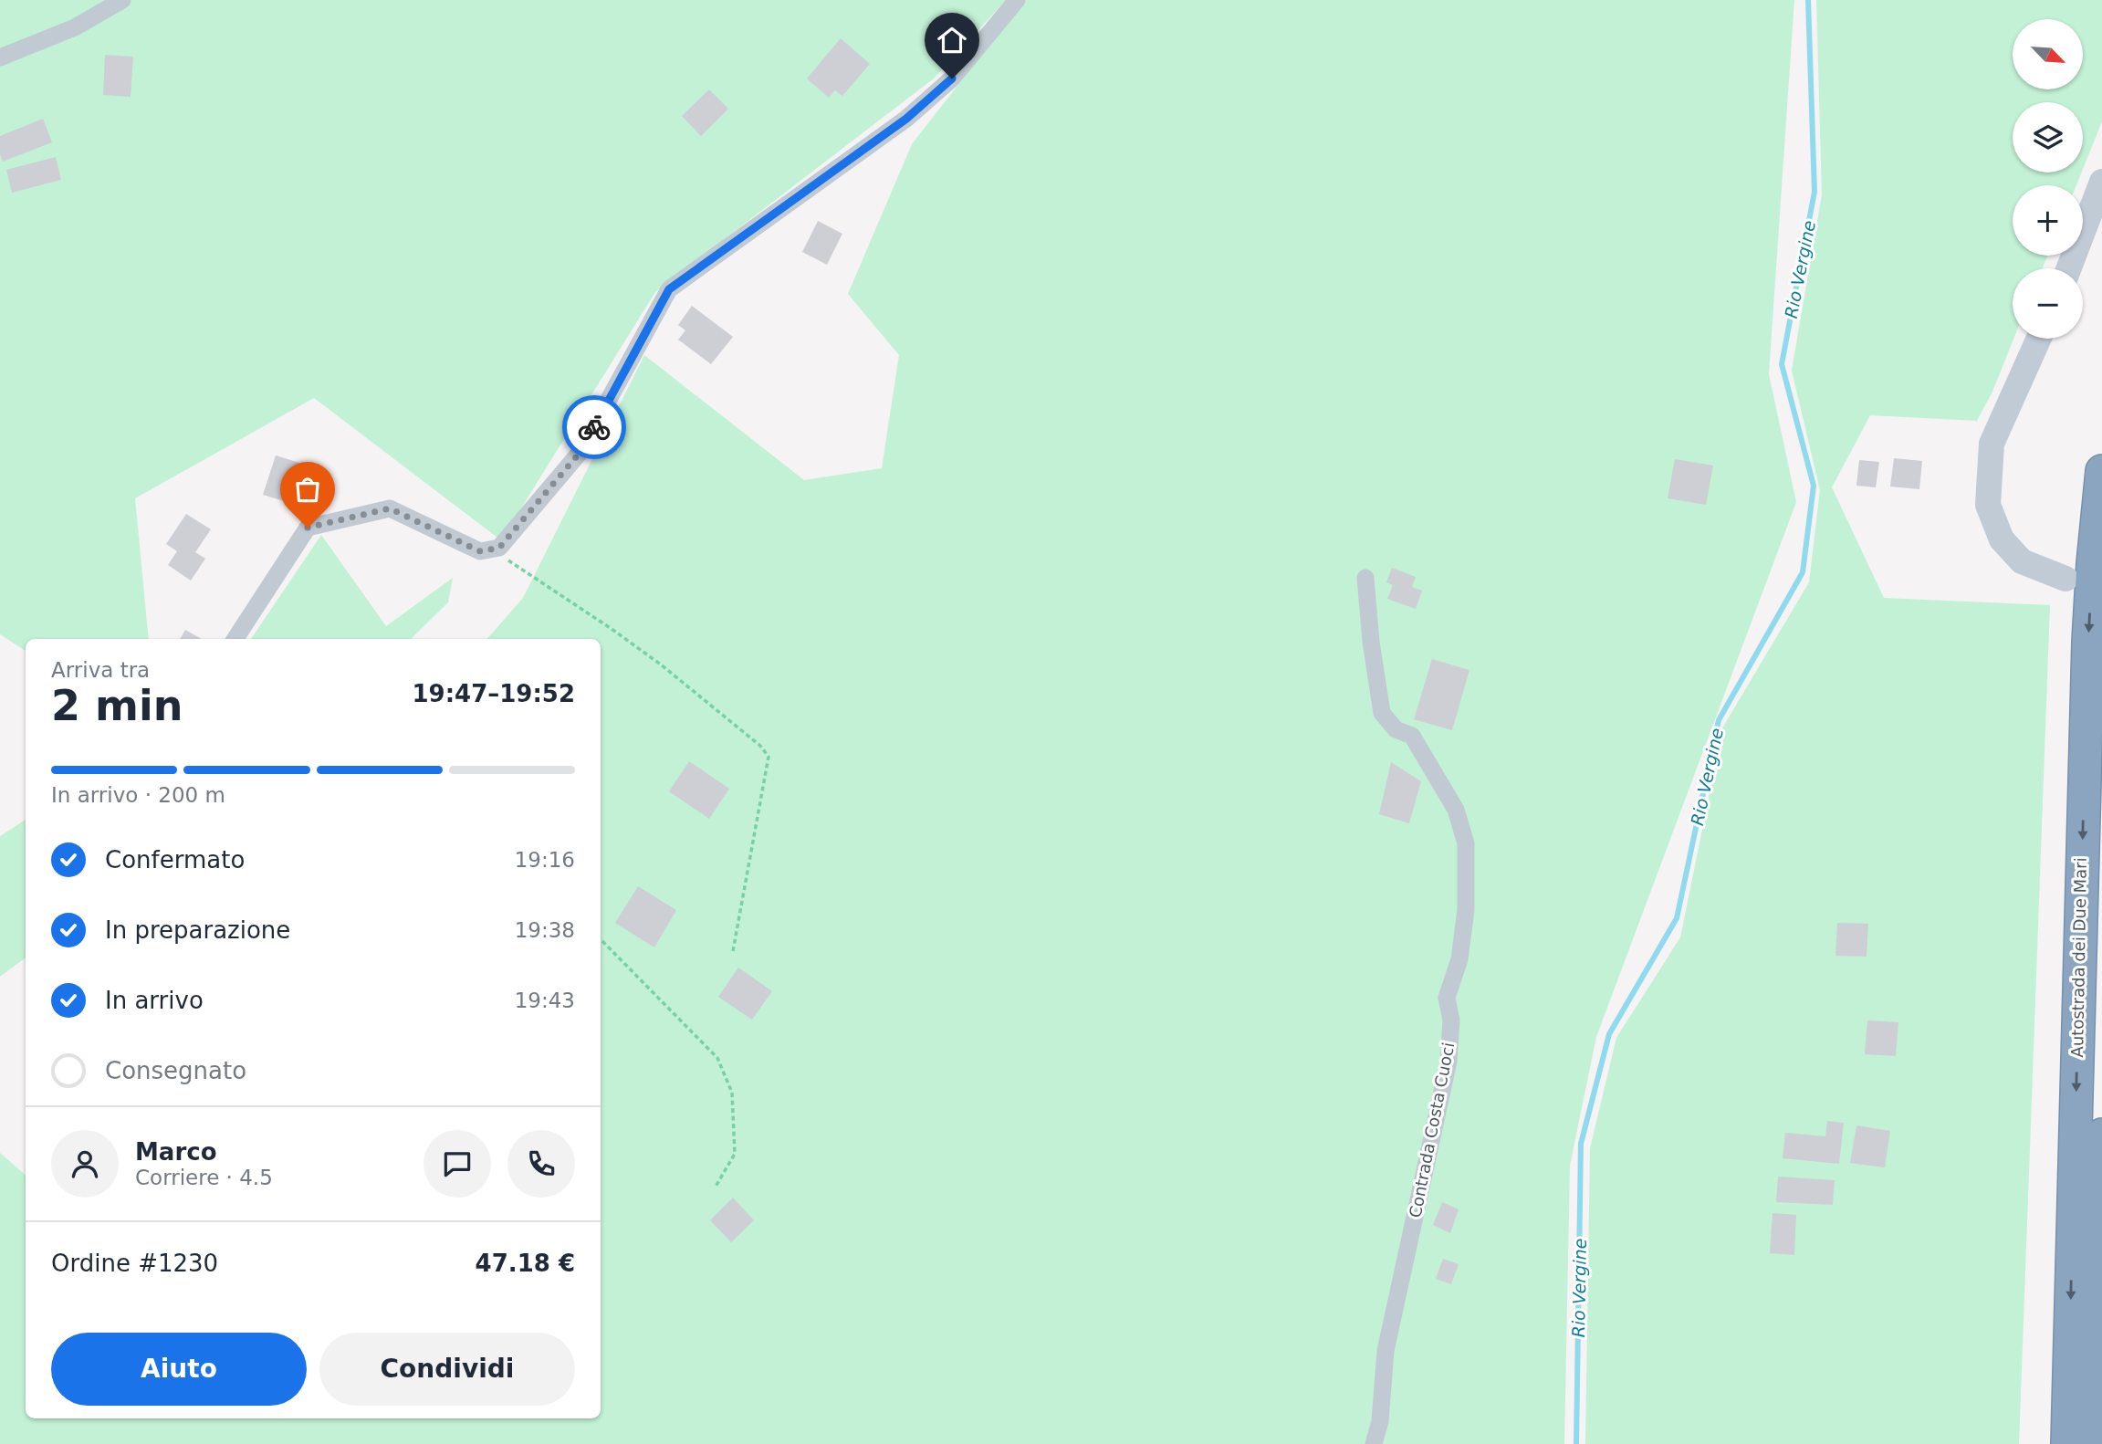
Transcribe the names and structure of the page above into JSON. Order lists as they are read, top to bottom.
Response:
{
  "streets": {
    "highway": ["Autostrada dei Due Mari"],
    "street": ["Contrada Costa Cuoci"]
  },
  "water": ["Rio Vergine"],
  "north": "bottom right",
  "page": {
    "map_buttons": ["+", "−"],
    "heading": ["2 min", "Arriva tra", "19:47–19:52"],
    "panel": [
      "Marco",
      "Corriere · 4.5",
      "Ordine #1230",
      "47.18 €"
    ],
    "bar": "In arrivo · 200 m",
    "list": [
      ["Confermato", "19:16"],
      ["In preparazione", "19:38"],
      ["In arrivo", "19:43"],
      "Consegnato"
    ],
    "buttons": ["Aiuto", "Condividi"]
  }
}
